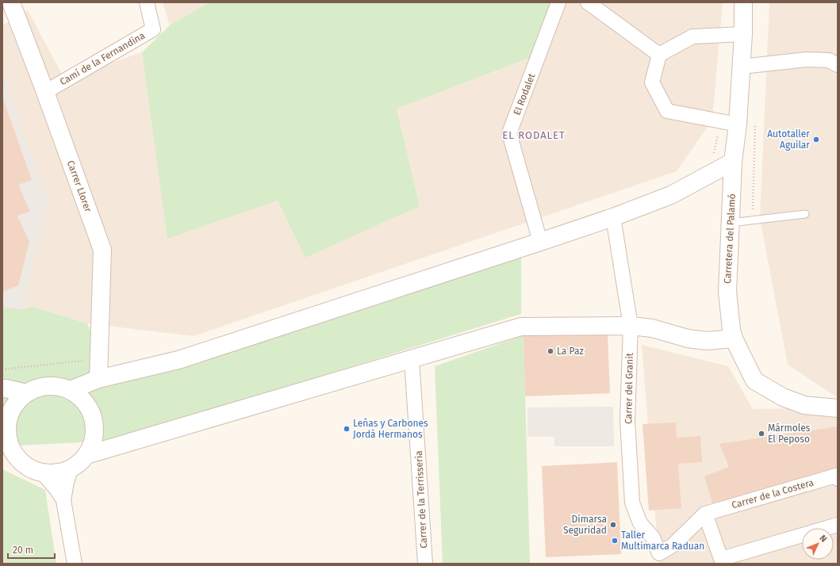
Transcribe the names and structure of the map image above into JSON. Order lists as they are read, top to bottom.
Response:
{
  "streets": {
    "street": [
      "Camí de la Fernandina",
      "El Rodalet",
      "Carrer Llorer",
      "Carretera del Palamó",
      "Carrer del Granit",
      "Carrer de la Costera",
      "Carrer de la Terrisseria"
    ]
  },
  "crossings": [
    ["Camí de la Fernandina", "Carrer Llorer"]
  ],
  "districts": ["EL RODALET"],
  "places": [
    "Autotaller Aguilar",
    "La Paz",
    "Leñas y Carbones Jordá Hermanos",
    "Mármoles El Peposo",
    "Dimarsa Seguridad",
    "Taller Multimarca Raduan"
  ],
  "scale_bar": "20 m",
  "north": "top right"
}
